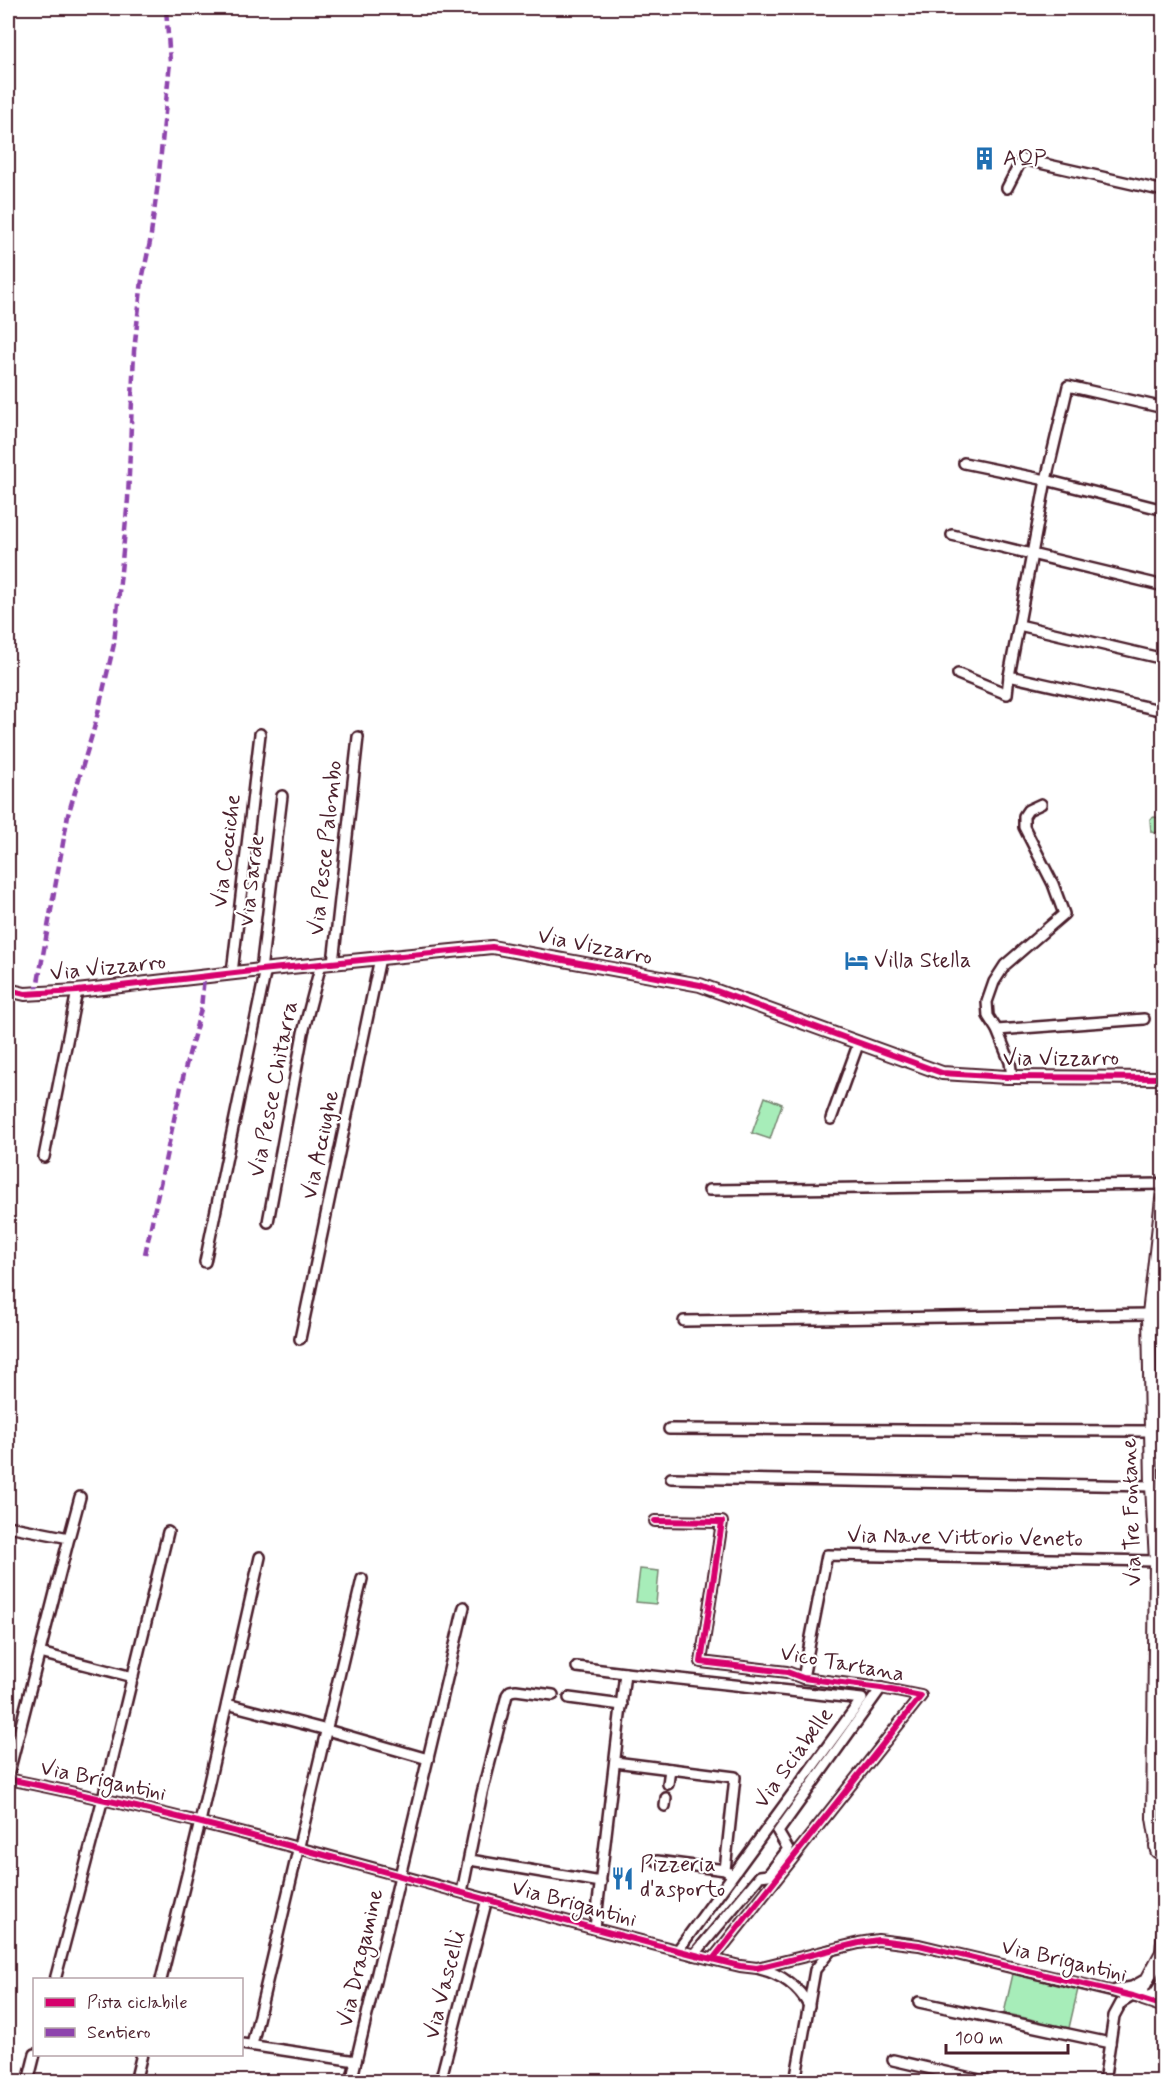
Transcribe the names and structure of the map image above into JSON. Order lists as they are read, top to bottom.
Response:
{
  "streets": {
    "street": [
      "Via Pesce Palombo",
      "Via Cocciche",
      "Via Sarde",
      "Via Vizzarro",
      "Via Pesce Chitarra",
      "Via Acciughe",
      "Via Tre Fontane",
      "Via Nave Vittorio Veneto",
      "Vico Tartana",
      "Via Sciabelle",
      "Via Brigantini",
      "Via Dragamine",
      "Via Vascelli"
    ]
  },
  "crossings": [
    ["Via Pesce Palombo", "Via Vizzarro"],
    ["Via Pesce Palombo", "Via Pesce Chitarra"],
    ["Via Cocciche", "Via Vizzarro"],
    ["Via Sarde", "Via Vizzarro"],
    ["Via Vizzarro", "Via Pesce Chitarra"],
    ["Via Vizzarro", "Via Acciughe"],
    ["Via Tre Fontane", "Via Nave Vittorio Veneto"],
    ["Via Nave Vittorio Veneto", "Vico Tartana"],
    ["Vico Tartana", "Via Sciabelle"],
    ["Vico Tartana", "Via Brigantini"],
    ["Via Sciabelle", "Via Brigantini"],
    ["Via Brigantini", "Via Dragamine"],
    ["Via Brigantini", "Via Vascelli"]
  ],
  "places": {
    "building": ["AQP"],
    "hotel": ["Villa Stella"],
    "restaurant": ["Pizzeria d'asporto"]
  },
  "legend": ["Pista ciclabile", "Sentiero"],
  "scale_bar": "100 m"
}
